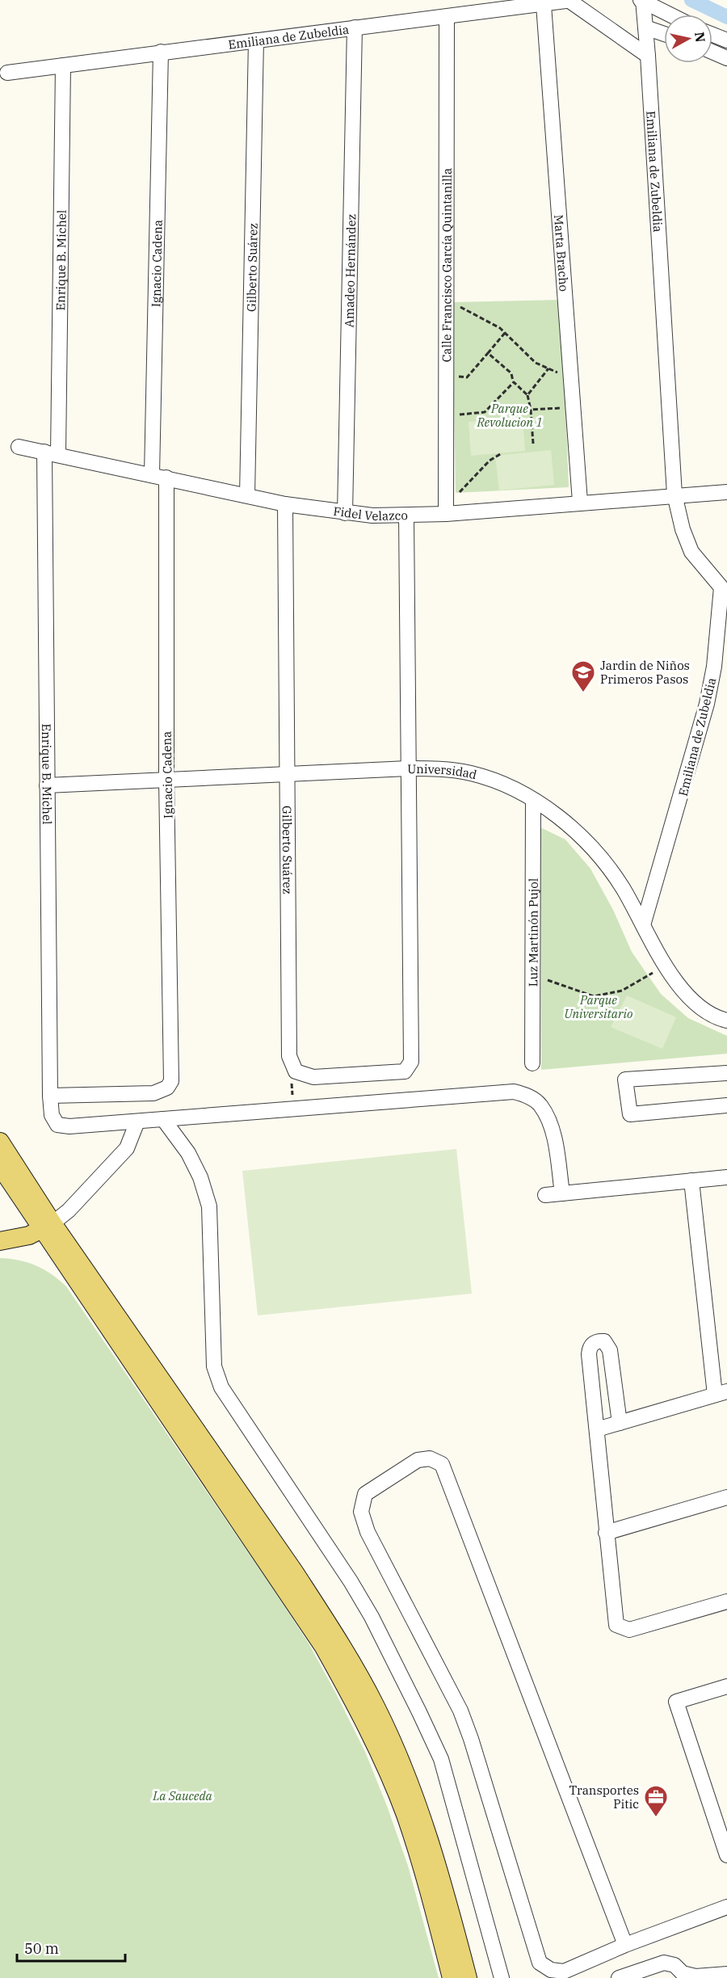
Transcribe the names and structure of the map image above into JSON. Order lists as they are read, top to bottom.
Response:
{
  "streets": {
    "street": [
      "Emiliana de Zubeldia",
      "Marta Bracho",
      "Enrique B. Michel",
      "Ignacio Cadena",
      "Calle Francisco García Quintanilla",
      "Gilberto Suárez",
      "Amadeo Hernández",
      "Fidel Velazco",
      "Universidad",
      "Luz Martinón Pujol"
    ]
  },
  "crossings": [
    ["Emiliana de Zubeldia", "Marta Bracho"],
    ["Emiliana de Zubeldia", "Enrique B. Michel"],
    ["Emiliana de Zubeldia", "Ignacio Cadena"],
    ["Emiliana de Zubeldia", "Calle Francisco García Quintanilla"],
    ["Emiliana de Zubeldia", "Gilberto Suárez"],
    ["Emiliana de Zubeldia", "Amadeo Hernández"],
    ["Emiliana de Zubeldia", "Fidel Velazco"],
    ["Emiliana de Zubeldia", "Universidad"],
    ["Marta Bracho", "Fidel Velazco"],
    ["Enrique B. Michel", "Ignacio Cadena"],
    ["Enrique B. Michel", "Fidel Velazco"],
    ["Enrique B. Michel", "Universidad"],
    ["Ignacio Cadena", "Fidel Velazco"],
    ["Ignacio Cadena", "Universidad"],
    ["Calle Francisco García Quintanilla", "Fidel Velazco"],
    ["Gilberto Suárez", "Fidel Velazco"],
    ["Gilberto Suárez", "Universidad"],
    ["Amadeo Hernández", "Fidel Velazco"],
    ["Universidad", "Luz Martinón Pujol"]
  ],
  "parks": ["Parque Revolucion 1", "Parque Universitario", "La Sauceda"],
  "places": {
    "school or university": ["Jardin de Niños Primeros Pasos"],
    "office": ["Transportes Pitic"]
  },
  "scale_bar": "50 m",
  "north": "right"
}
